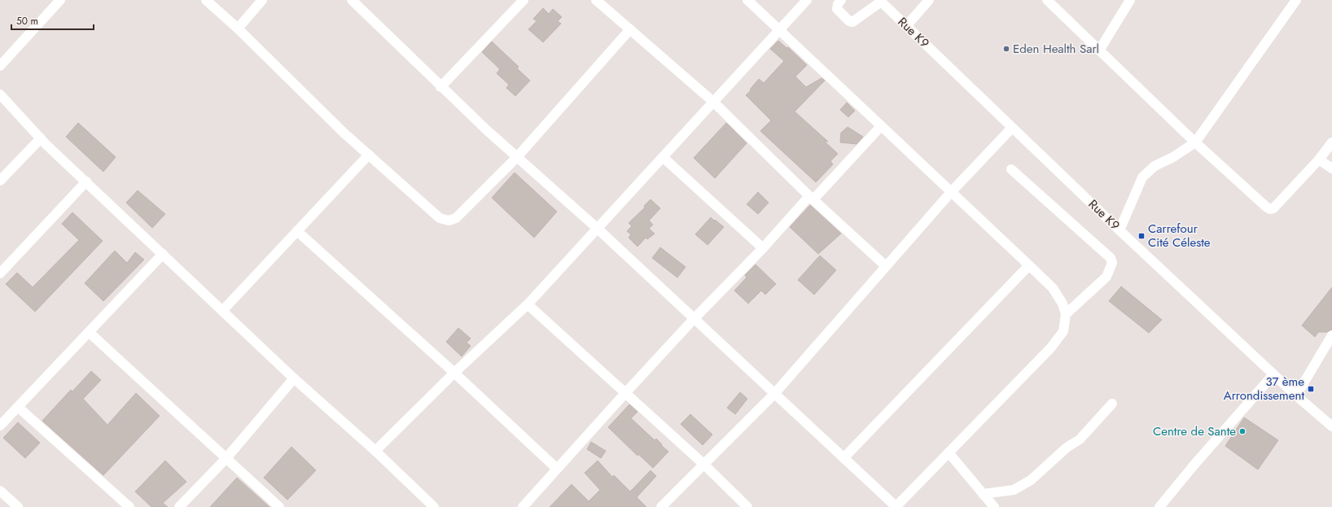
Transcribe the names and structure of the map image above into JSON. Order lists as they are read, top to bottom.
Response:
{
  "streets": {
    "street": ["Rue K9"]
  },
  "places": {
    "other": ["Eden Health Sarl", "Centre de Sante"],
    "transit": ["Carrefour Cité Céleste", "37 ème Arrondissement"]
  },
  "scale_bar": "50 m"
}
